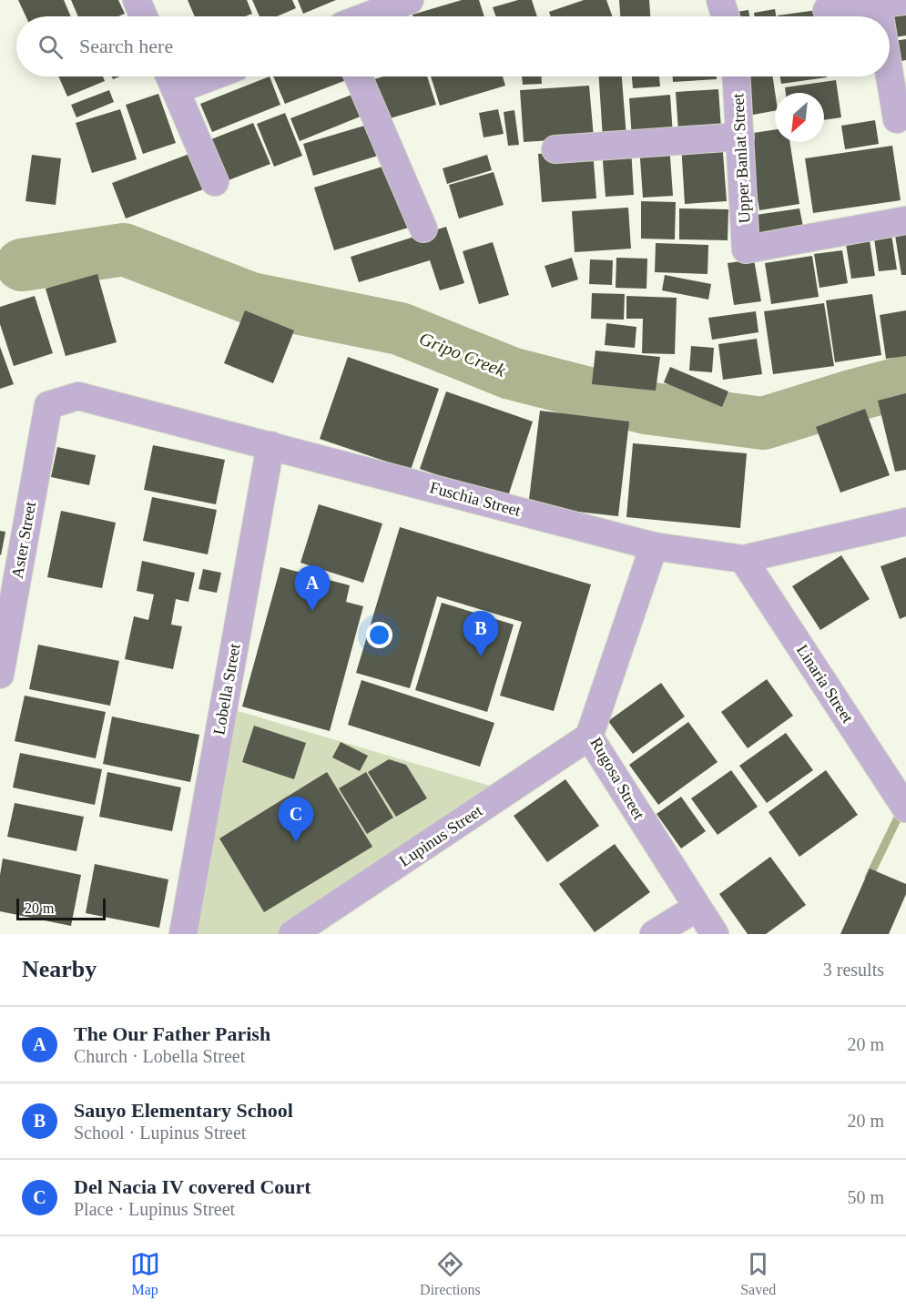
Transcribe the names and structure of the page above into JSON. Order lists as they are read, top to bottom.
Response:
{
  "streets": {
    "street": [
      "Upper Banlat Street",
      "Fuschia Street",
      "Aster Street",
      "Linaria Street",
      "Lobella Street",
      "Rugosa Street",
      "Lupinus Street"
    ]
  },
  "crossings": [
    ["Fuschia Street", "Aster Street"],
    ["Fuschia Street", "Linaria Street"],
    ["Fuschia Street", "Lobella Street"],
    ["Fuschia Street", "Rugosa Street"],
    ["Rugosa Street", "Lupinus Street"]
  ],
  "water": ["Gripo Creek"],
  "scale_bar": "20 m",
  "north": "bottom left",
  "page": {
    "search": "Search here",
    "pins": ["A", "B", "C"],
    "scale": "20 m",
    "heading": ["Nearby", "3 results"],
    "list": [
      {
        "mark": "A",
        "name": "The Our Father Parish",
        "note": "Church · Lobella Street",
        "value": "20 m"
      },
      {
        "mark": "B",
        "name": "Sauyo Elementary School",
        "note": "School · Lupinus Street",
        "value": "20 m"
      },
      {
        "mark": "C",
        "name": "Del Nacia IV covered Court",
        "note": "Place · Lupinus Street",
        "value": "50 m"
      }
    ],
    "nav": ["Map", "Directions", "Saved"]
  }
}
